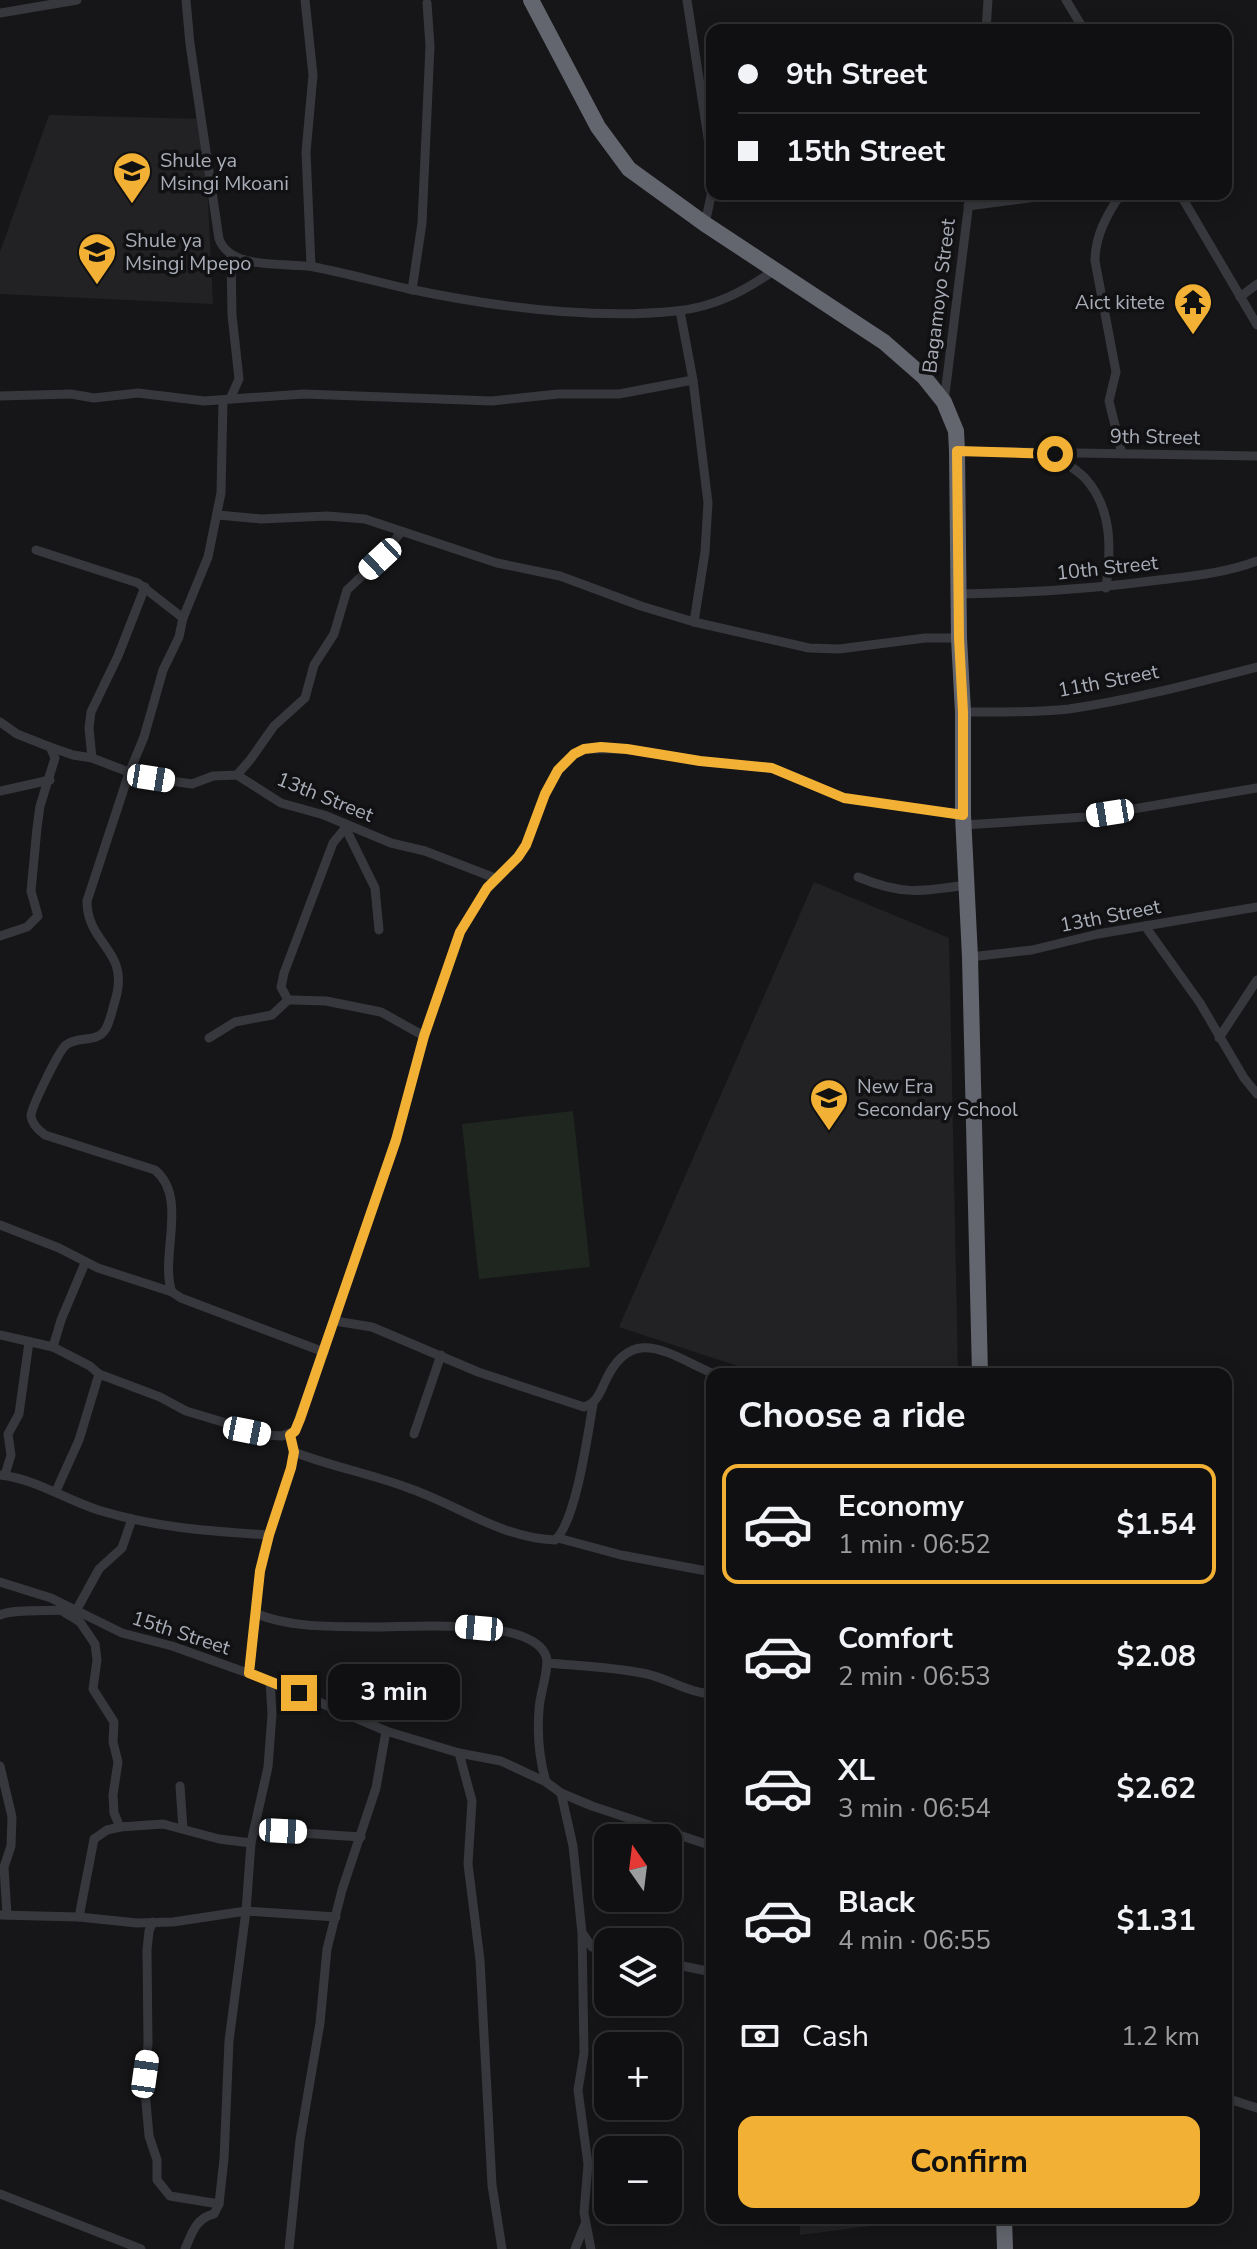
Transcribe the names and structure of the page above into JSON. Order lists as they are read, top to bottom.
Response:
{
  "streets": {
    "street": [
      "Bagamoyo Street",
      "9th Street",
      "10th Street",
      "11th Street",
      "13th Street",
      "15th Street"
    ]
  },
  "places": {
    "school or university": ["Shule ya Msingi Mkoani", "Shule ya Msingi Mpepo", "New Era Secondary School"],
    "temple": ["Aict kitete"]
  },
  "north": "top",
  "page": {
    "banner": ["9th Street", "15th Street"],
    "heading": "Choose a ride",
    "list": [
      {
        "name": "Economy",
        "note": "1 min · 06:52",
        "value": "$1.54"
      },
      {
        "name": "Comfort",
        "note": "2 min · 06:53",
        "value": "$2.08"
      },
      {
        "name": "XL",
        "note": "3 min · 06:54",
        "value": "$2.62"
      },
      {
        "name": "Black",
        "note": "4 min · 06:55",
        "value": "$1.31"
      }
    ],
    "bubble": "3 min",
    "map_buttons": ["+", "−"],
    "pay": ["Cash", "1.2 km"],
    "buttons": "Confirm"
  }
}
